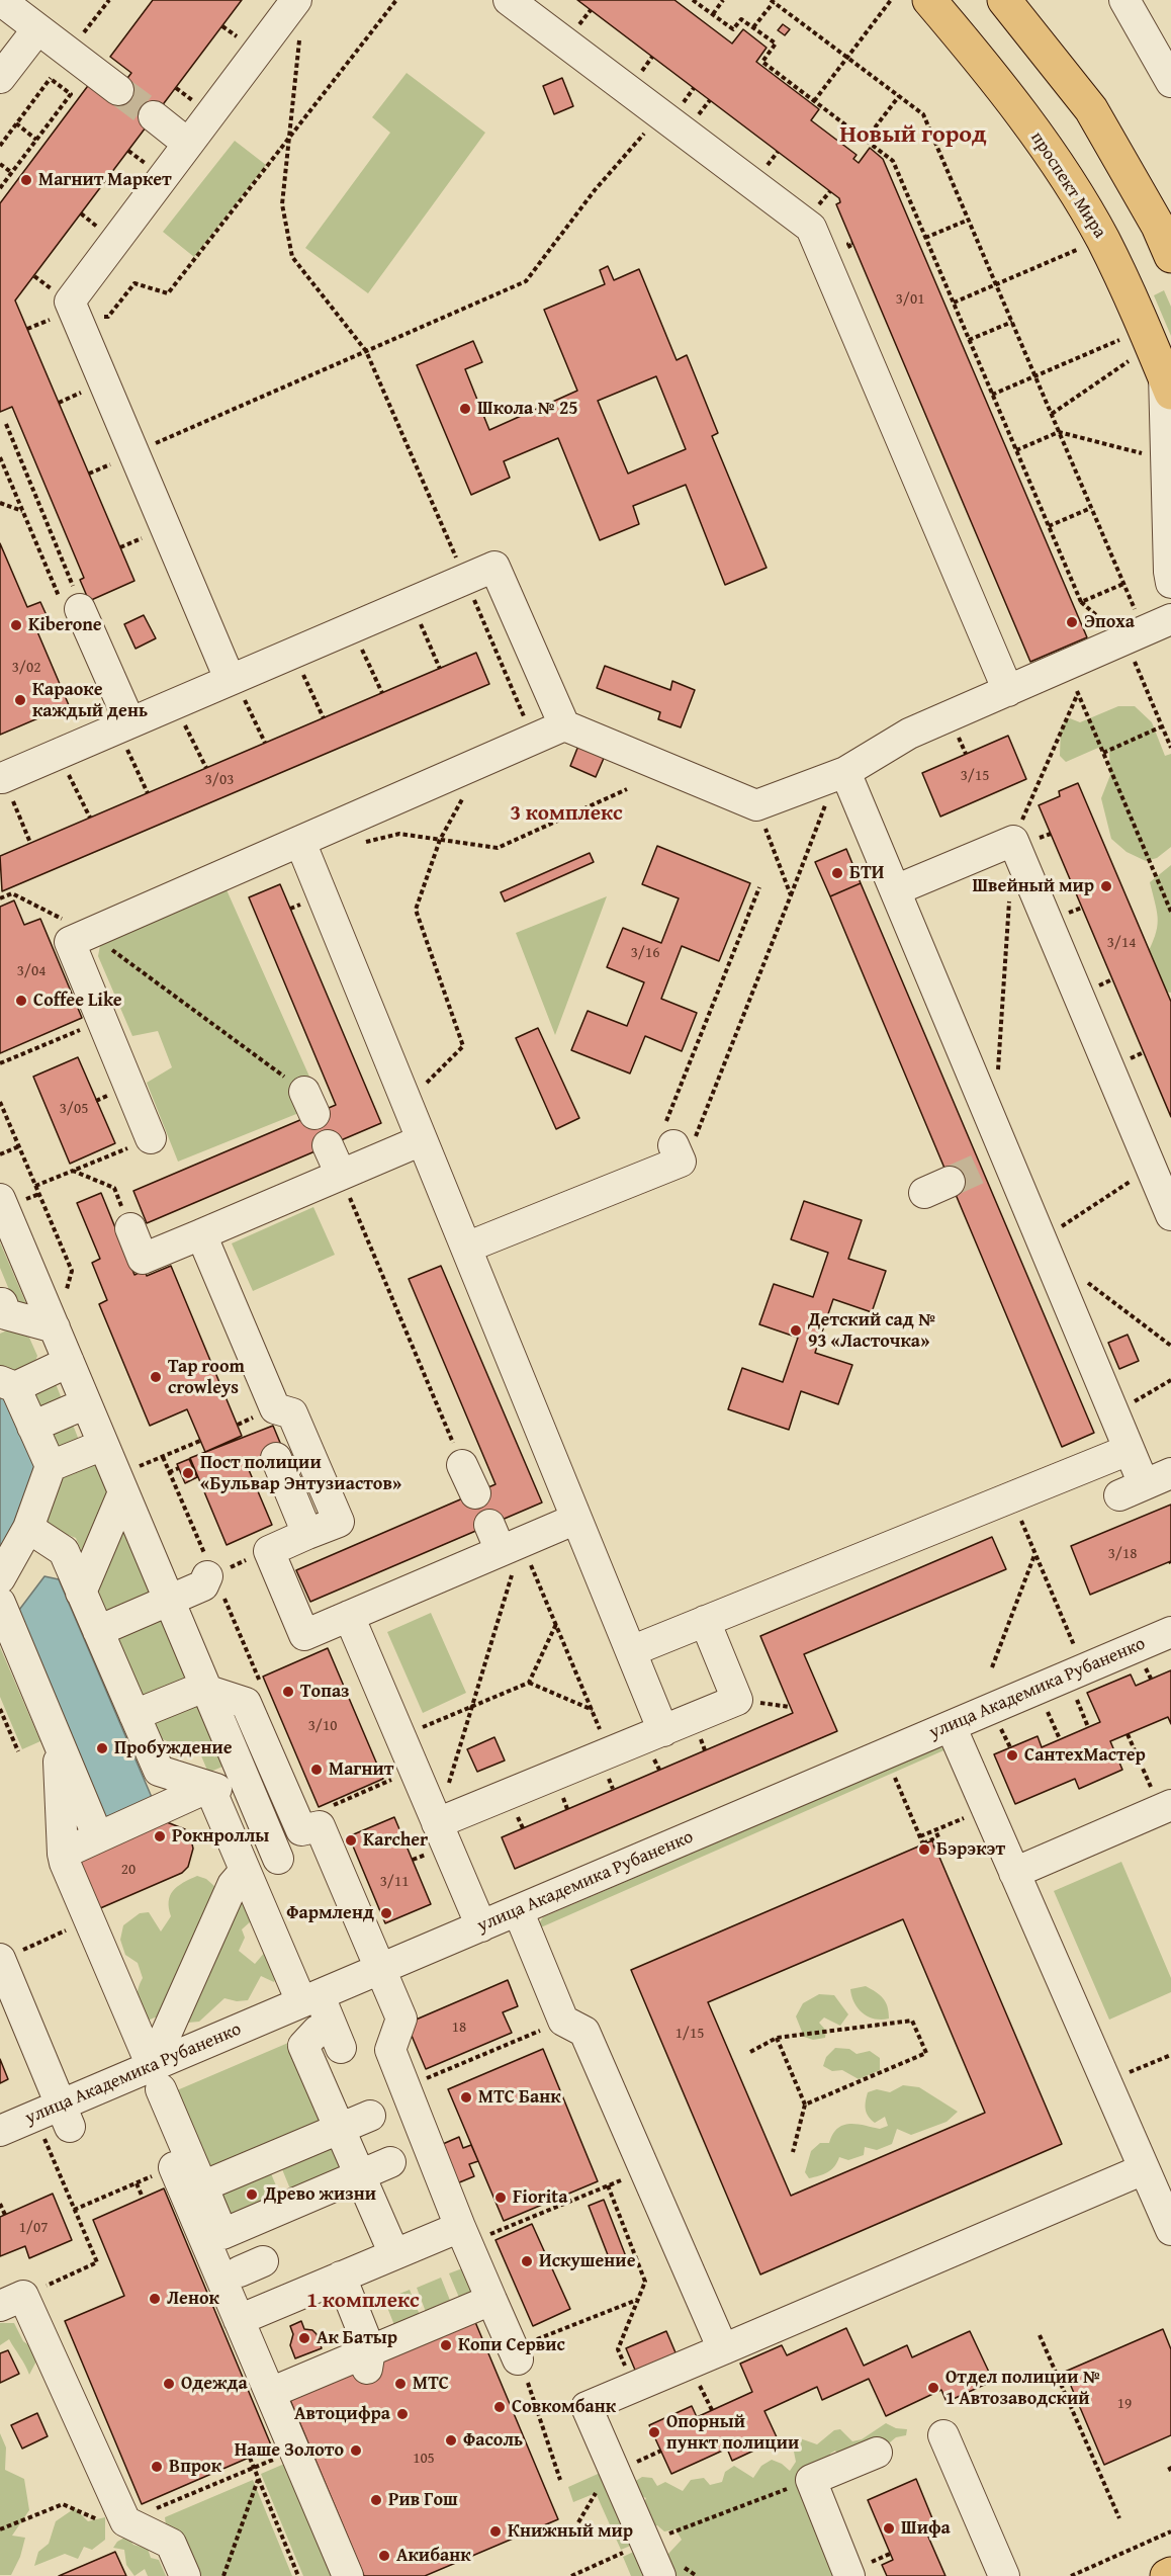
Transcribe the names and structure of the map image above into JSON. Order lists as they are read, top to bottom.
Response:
{
  "streets": {
    "main road": ["проспект Мира"],
    "street": ["улица Академика Рубаненко"]
  },
  "districts": ["Новый город", "3 комплекс", "1 комплекс"],
  "places": [
    "Магнит Маркет",
    "Школа № 25",
    "Эпоха",
    "Kiberone",
    "Караоке каждый день",
    "БТИ",
    "Швейный мир",
    "Coffee Like",
    "Детский сад № 93 «Ласточка»",
    "Tap room сrowleys",
    "Пост полиции «Бульвар Энтузиастов»",
    "Топаз",
    "Пробуждение",
    "СантехМастер",
    "Магнит",
    "Рокнроллы",
    "Karcher",
    "Бэрэкэт",
    "Фармленд",
    "МТС Банк",
    "Древо жизни",
    "Fiorita",
    "Искушение",
    "Ленок",
    "Ак Батыр",
    "Копи Сервис",
    "Одежда",
    "МТС",
    "Отдел полиции № 1 Автозаводский",
    "Совкомбанк",
    "Автоцифра",
    "Опорный пункт полиции",
    "Фасоль",
    "Наше Золото",
    "Впрок",
    "Рив Гош",
    "Шифа",
    "Книжный мир",
    "Акибанк"
  ],
  "house_numbers": [
    "3/01",
    "3/02",
    "3/15",
    "3/03",
    "3/14",
    "3/16",
    "3/04",
    "3/05",
    "3/18",
    "3/10",
    "20",
    "3/11",
    "18",
    "1/15",
    "1/07",
    "19",
    "105"
  ]
}
